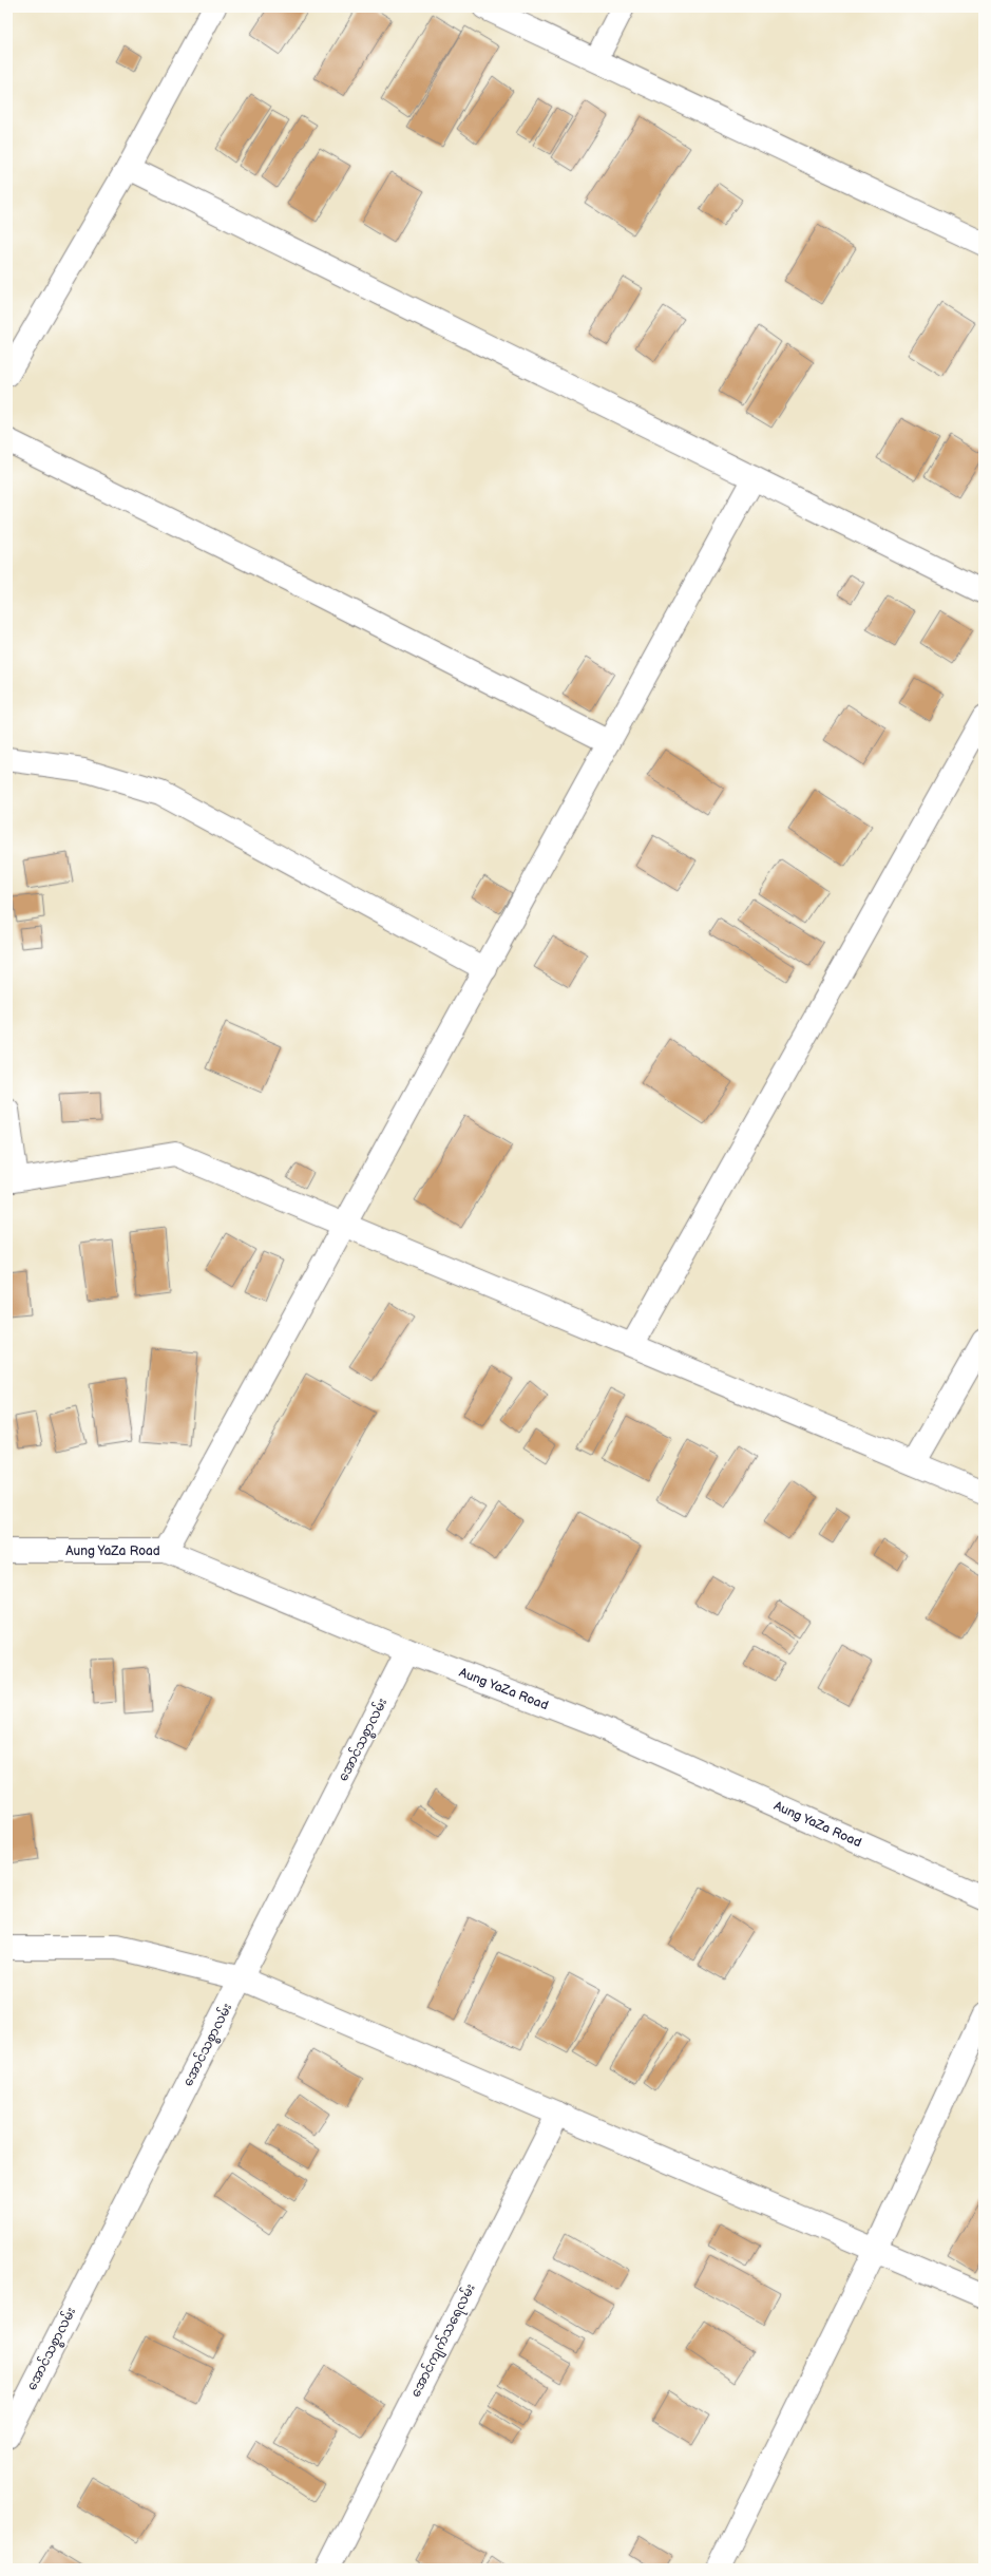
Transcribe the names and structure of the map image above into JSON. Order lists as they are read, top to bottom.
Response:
{
  "streets": {
    "street": ["Aung YaZa Road", "အောင်သစ္စာလမ်း", "အောင်ကျက်သရေလမ်း"]
  },
  "crossings": [
    ["Aung YaZa Road", "အောင်သစ္စာလမ်း"]
  ]
}
